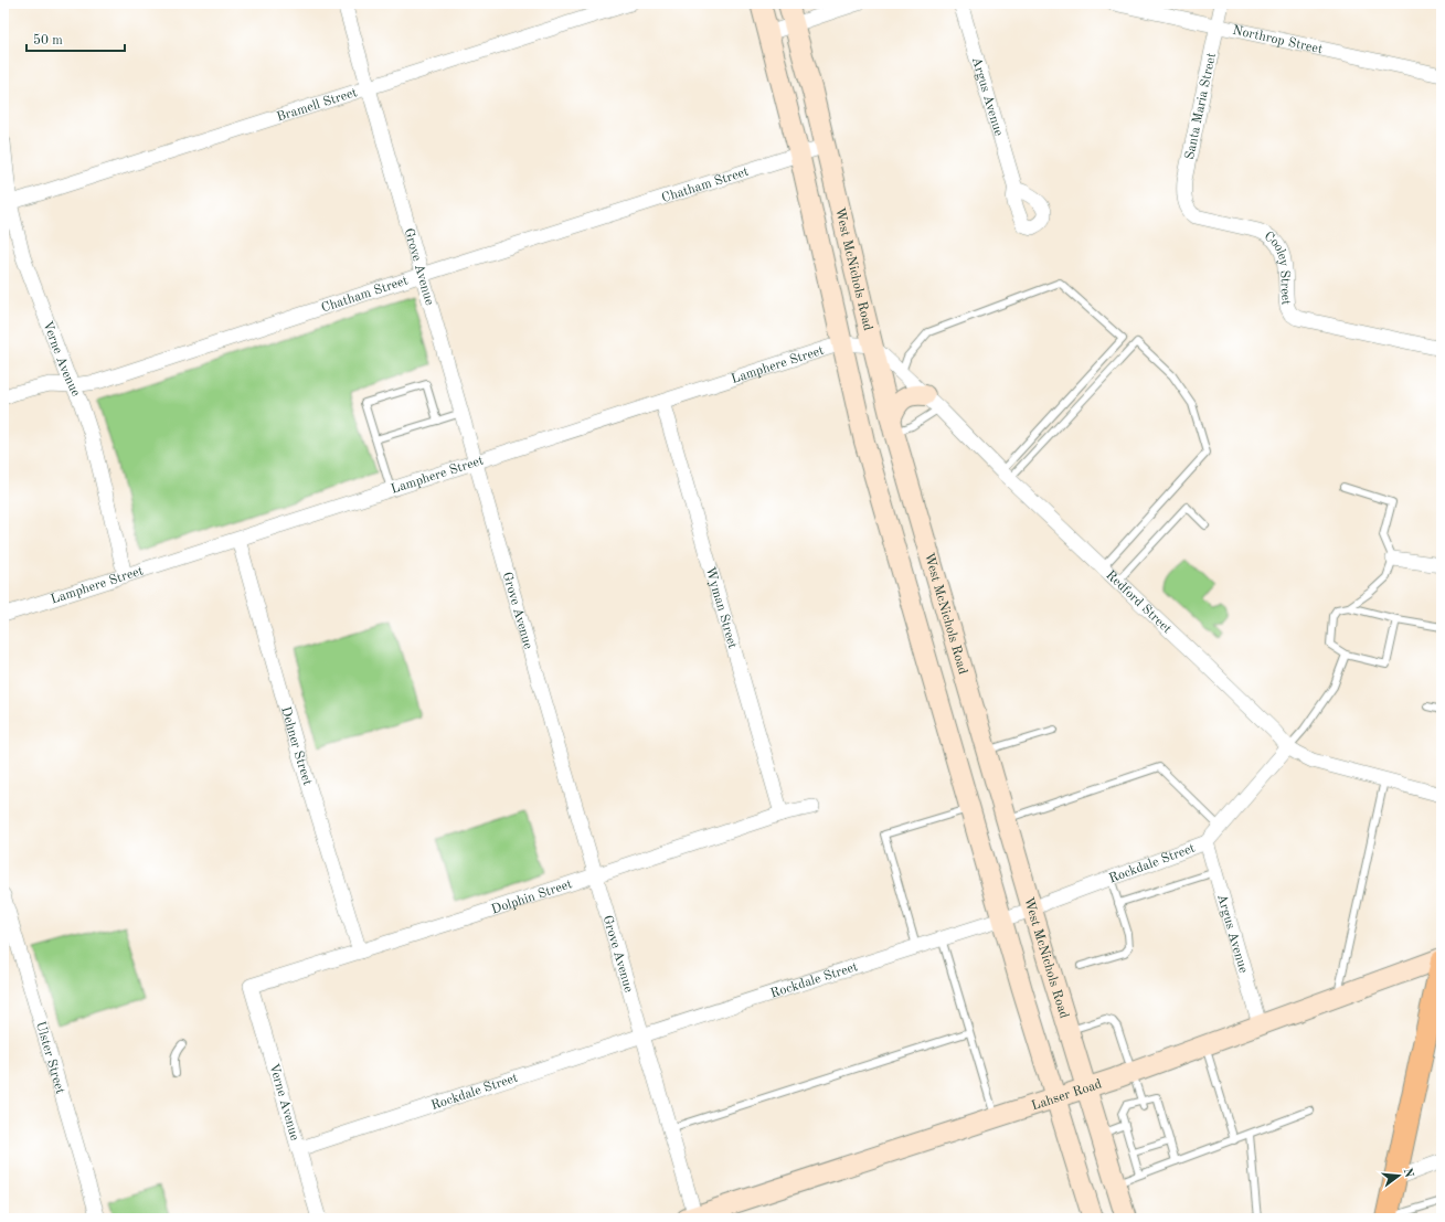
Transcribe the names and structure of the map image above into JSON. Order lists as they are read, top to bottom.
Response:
{
  "streets": {
    "main road": ["West McNichols Road", "Lahser Road"],
    "street": [
      "Northrop Street",
      "Argus Avenue",
      "Bramell Street",
      "Santa Maria Street",
      "Chatham Street",
      "Grove Avenue",
      "Cooley Street",
      "Verne Avenue",
      "Lamphere Street",
      "Redford Street",
      "Wyman Street",
      "Dehner Street",
      "Rockdale Street",
      "Dolphin Street",
      "Ulster Street"
    ]
  },
  "crossings": [
    ["Northrop Street", "Santa Maria Street"],
    ["Argus Avenue", "Rockdale Street"],
    ["Argus Avenue", "Lahser Road"],
    ["Bramell Street", "Grove Avenue"],
    ["Bramell Street", "Verne Avenue"],
    ["Santa Maria Street", "Cooley Street"],
    ["Chatham Street", "Grove Avenue"],
    ["Chatham Street", "West McNichols Road"],
    ["Chatham Street", "Verne Avenue"],
    ["Grove Avenue", "Lamphere Street"],
    ["Grove Avenue", "Rockdale Street"],
    ["Grove Avenue", "Dolphin Street"],
    ["Grove Avenue", "Lahser Road"],
    ["West McNichols Road", "Lamphere Street"],
    ["West McNichols Road", "Redford Street"],
    ["West McNichols Road", "Rockdale Street"],
    ["West McNichols Road", "Lahser Road"],
    ["Verne Avenue", "Lamphere Street"],
    ["Verne Avenue", "Rockdale Street"],
    ["Verne Avenue", "Dolphin Street"],
    ["Lamphere Street", "Redford Street"],
    ["Lamphere Street", "Wyman Street"],
    ["Lamphere Street", "Dehner Street"],
    ["Redford Street", "Rockdale Street"],
    ["Wyman Street", "Dolphin Street"],
    ["Dehner Street", "Dolphin Street"]
  ],
  "scale_bar": "50 m",
  "north": "right"
}
